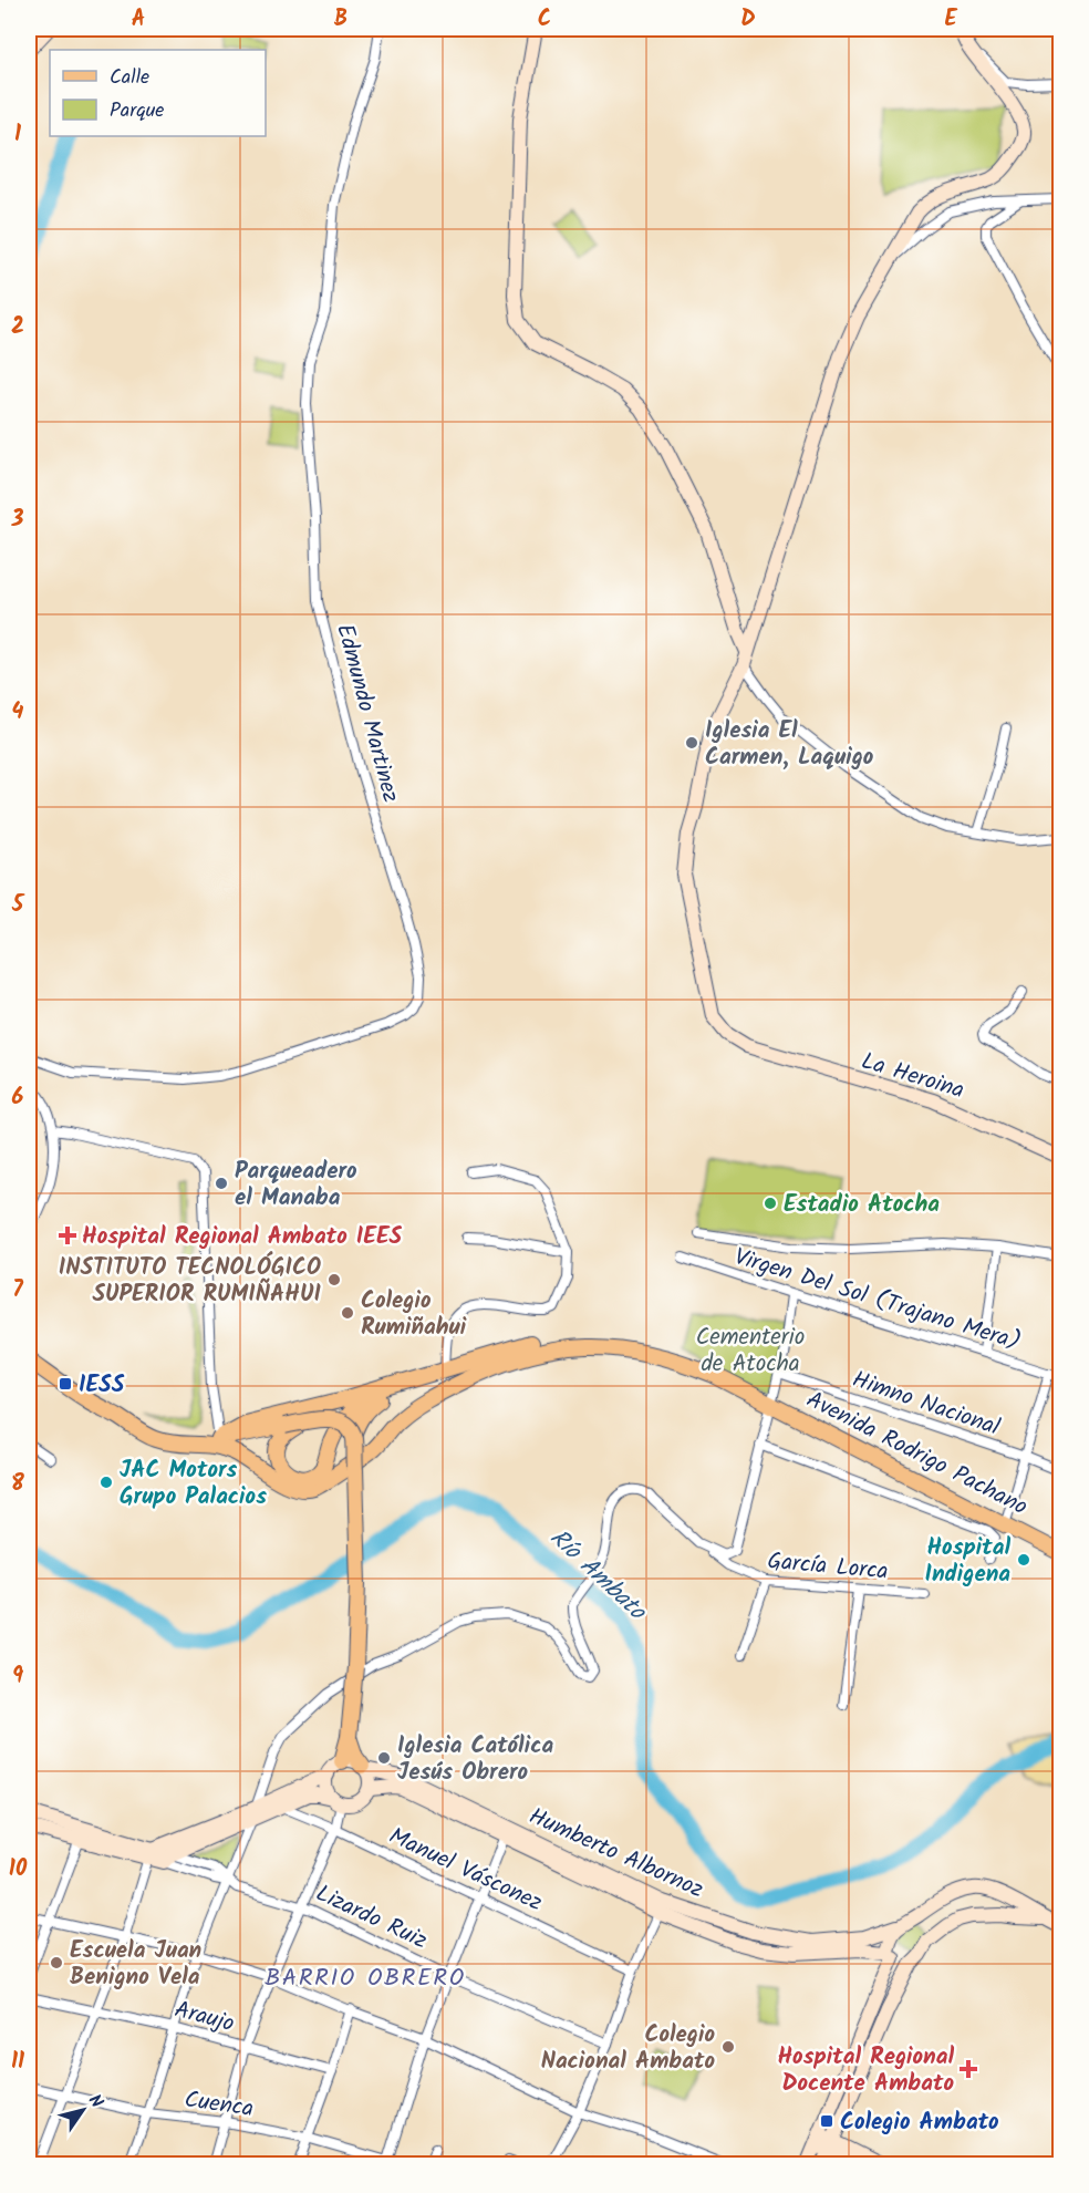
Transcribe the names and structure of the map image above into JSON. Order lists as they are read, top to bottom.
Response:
{
  "streets": {
    "main road": [
      "La Heroina",
      "Avenida Rodrigo Pachano",
      "Humberto Albornoz",
      "Lizardo Ruiz"
    ],
    "street": [
      "Edmundo Martinez",
      "Virgen Del Sol (Trajano Mera)",
      "Himno Nacional",
      "García Lorca",
      "Manuel Vásconez",
      "Araujo",
      "Cuenca"
    ]
  },
  "districts": ["BARRIO OBRERO"],
  "water": ["Río Ambato"],
  "parks": ["Cementerio de Atocha"],
  "places": {
    "other": [
      "Iglesia El Carmen, Laquigo",
      "Parqueadero el Manaba",
      "Estadio Atocha",
      "INSTITUTO TECNOLÓGICO SUPERIOR RUMIÑAHUI",
      "Colegio Rumiñahui",
      "JAC Motors Grupo Palacios",
      "Hospital Indigena",
      "Iglesia Católica Jesús Obrero",
      "Escuela Juan Benigno Vela",
      "Colegio Nacional Ambato"
    ],
    "health": ["Hospital Regional Ambato IEES", "Hospital Regional Docente Ambato"],
    "transit": ["IESS", "Colegio Ambato"]
  },
  "legend": ["Calle", "Parque"],
  "north": "top right",
  "grid": {
    "columns": [
      "A",
      "B",
      "C",
      "D",
      "E"
    ],
    "rows": [
      "1",
      "2",
      "3",
      "4",
      "5",
      "6",
      "7",
      "8",
      "9",
      "10",
      "11"
    ]
  }
}
